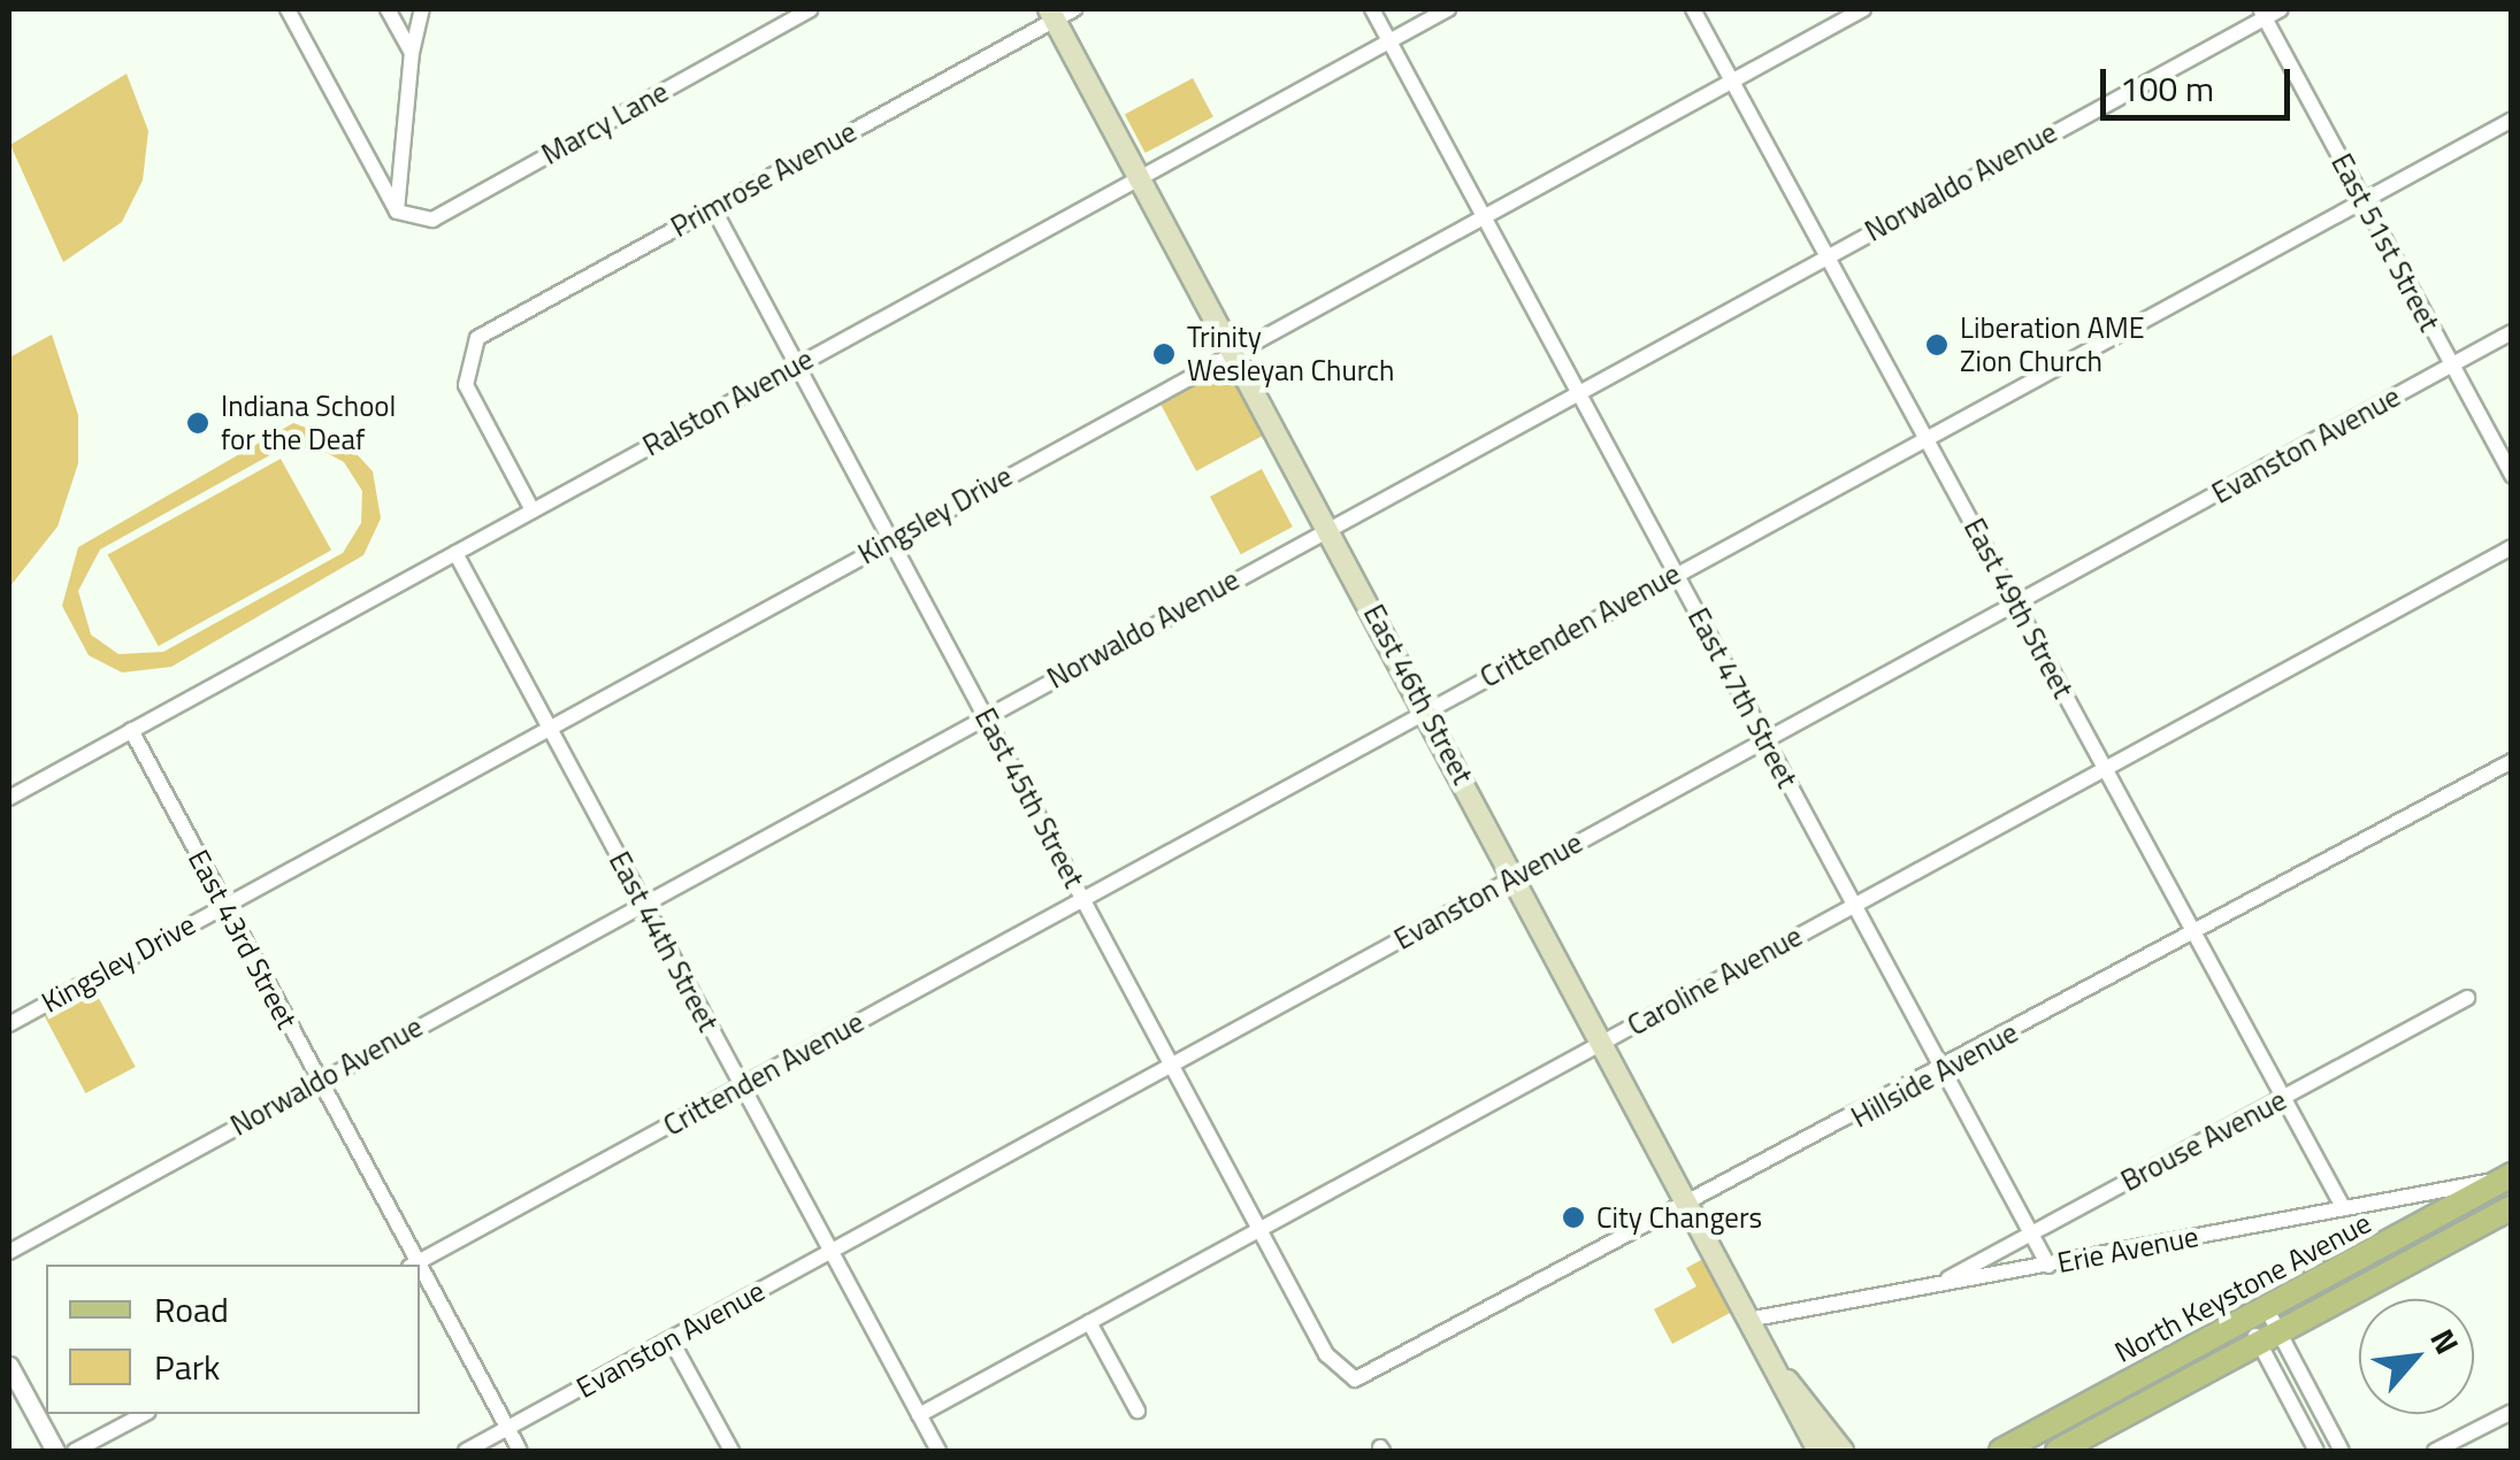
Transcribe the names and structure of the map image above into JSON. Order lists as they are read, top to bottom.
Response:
{
  "streets": {
    "main road": ["East 46th Street", "North Keystone Avenue"],
    "street": [
      "Marcy Lane",
      "Primrose Avenue",
      "Norwaldo Avenue",
      "East 51st Street",
      "Ralston Avenue",
      "Evanston Avenue",
      "Kingsley Drive",
      "East 49th Street",
      "Crittenden Avenue",
      "East 47th Street",
      "East 45th Street",
      "East 43rd Street",
      "East 44th Street",
      "Caroline Avenue",
      "Hillside Avenue",
      "Brouse Avenue",
      "Erie Avenue"
    ]
  },
  "crossings": [
    ["Primrose Avenue", "Ralston Avenue"],
    ["Primrose Avenue", "East 46th Street"],
    ["Primrose Avenue", "East 45th Street"],
    ["Norwaldo Avenue", "East 51st Street"],
    ["Norwaldo Avenue", "East 49th Street"],
    ["Norwaldo Avenue", "East 46th Street"],
    ["Norwaldo Avenue", "East 47th Street"],
    ["Norwaldo Avenue", "East 45th Street"],
    ["Norwaldo Avenue", "East 43rd Street"],
    ["Norwaldo Avenue", "East 44th Street"],
    ["East 51st Street", "Evanston Avenue"],
    ["East 51st Street", "Crittenden Avenue"],
    ["Ralston Avenue", "East 46th Street"],
    ["Ralston Avenue", "East 47th Street"],
    ["Ralston Avenue", "East 45th Street"],
    ["Ralston Avenue", "East 43rd Street"],
    ["Ralston Avenue", "East 44th Street"],
    ["Evanston Avenue", "East 49th Street"],
    ["Evanston Avenue", "East 46th Street"],
    ["Evanston Avenue", "East 47th Street"],
    ["Evanston Avenue", "East 45th Street"],
    ["Evanston Avenue", "East 43rd Street"],
    ["Evanston Avenue", "East 44th Street"],
    ["Kingsley Drive", "East 49th Street"],
    ["Kingsley Drive", "East 46th Street"],
    ["Kingsley Drive", "East 47th Street"],
    ["Kingsley Drive", "East 45th Street"],
    ["Kingsley Drive", "East 43rd Street"],
    ["Kingsley Drive", "East 44th Street"],
    ["East 49th Street", "Crittenden Avenue"],
    ["East 49th Street", "Caroline Avenue"],
    ["East 49th Street", "Hillside Avenue"],
    ["East 49th Street", "Brouse Avenue"],
    ["East 49th Street", "Erie Avenue"],
    ["Crittenden Avenue", "East 46th Street"],
    ["Crittenden Avenue", "East 47th Street"],
    ["Crittenden Avenue", "East 45th Street"],
    ["Crittenden Avenue", "East 43rd Street"],
    ["Crittenden Avenue", "East 44th Street"],
    ["East 46th Street", "Caroline Avenue"],
    ["East 46th Street", "Hillside Avenue"],
    ["East 46th Street", "Erie Avenue"],
    ["East 47th Street", "Caroline Avenue"],
    ["East 47th Street", "Hillside Avenue"],
    ["East 47th Street", "Brouse Avenue"],
    ["East 47th Street", "Erie Avenue"],
    ["East 45th Street", "Caroline Avenue"],
    ["East 45th Street", "Hillside Avenue"],
    ["East 44th Street", "Caroline Avenue"],
    ["Brouse Avenue", "Erie Avenue"],
    ["Erie Avenue", "North Keystone Avenue"]
  ],
  "places": [
    "Liberation AME Zion Church",
    "Trinity Wesleyan Church",
    "Indiana School for the Deaf",
    "City Changers"
  ],
  "legend": ["Road", "Park"],
  "scale_bar": "100 m",
  "north": "top right"
}
